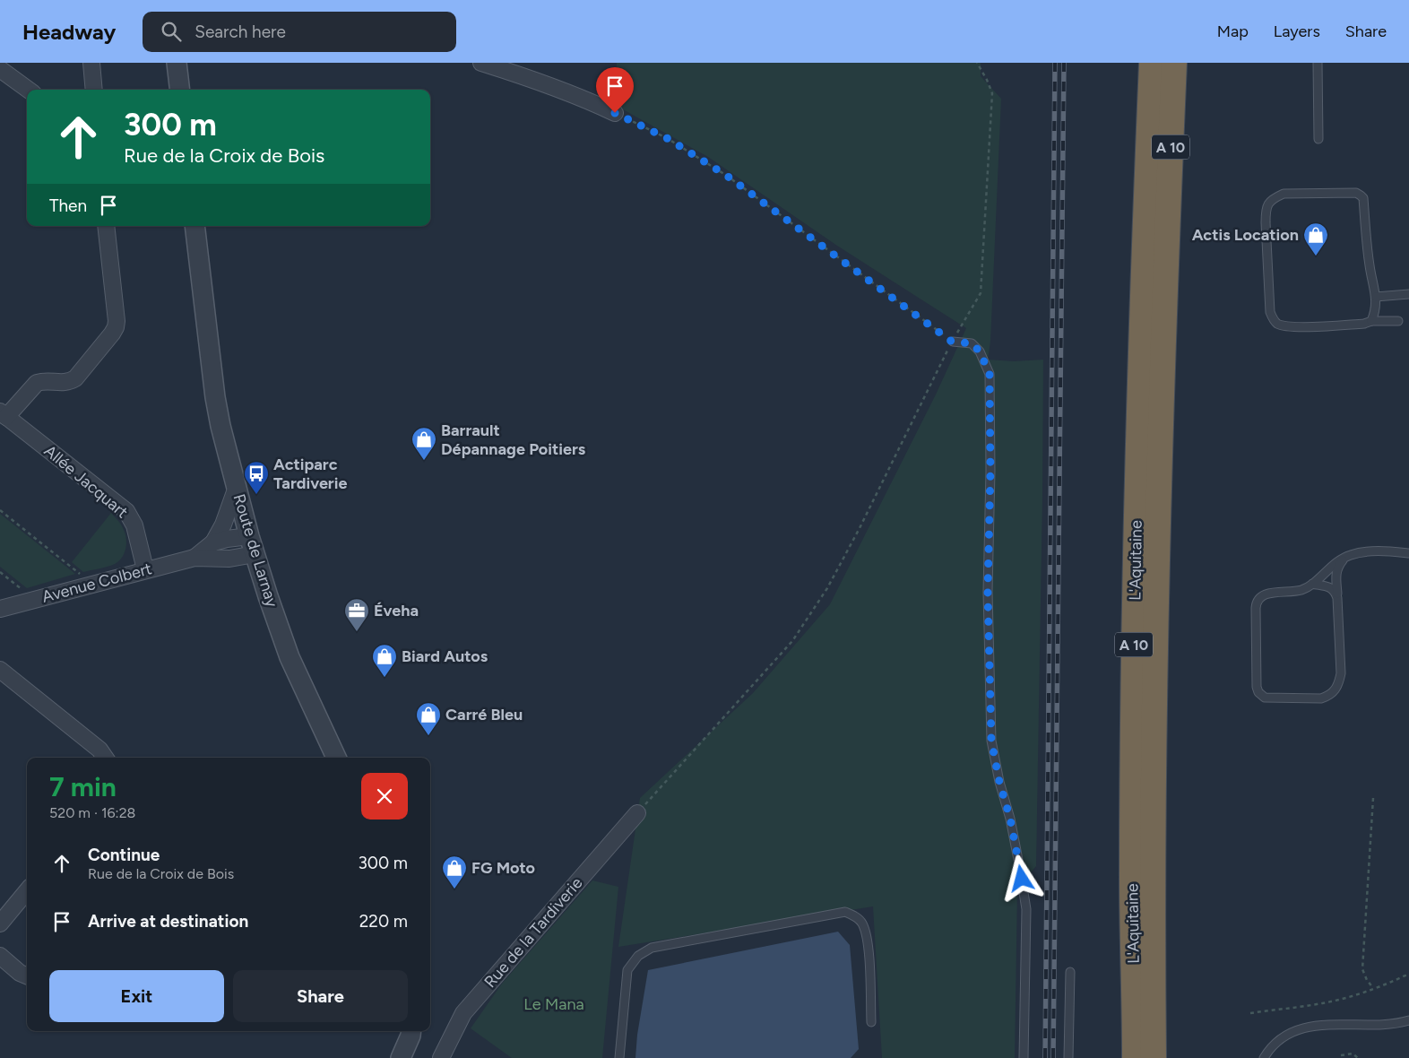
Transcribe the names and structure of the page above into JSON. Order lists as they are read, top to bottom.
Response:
{
  "streets": {
    "highway": ["A 10", "L'Aquitaine"],
    "street": [
      "Allée Jacquart",
      "Route de Larnay",
      "Avenue Colbert",
      "Rue de la Tardiverie"
    ]
  },
  "crossings": [
    ["Allée Jacquart", "Avenue Colbert"],
    ["Route de Larnay", "Avenue Colbert"]
  ],
  "parks": ["Le Mana"],
  "places": {
    "shop": [
      "Actis Location",
      "Barrault Dépannage Poitiers",
      "Biard Autos",
      "Carré Bleu",
      "FG Moto"
    ],
    "bus stop": ["Actiparc Tardiverie"],
    "office": ["Éveha"]
  },
  "page": {
    "header": "Headway",
    "search": "Search here",
    "nav": ["Map", "Layers", "Share"],
    "turn": ["300 m", "Rue de la Croix de Bois"],
    "then": "Then",
    "heading": ["7 min", "520 m · 16:28"],
    "list": [
      {
        "name": "Continue",
        "note": "Rue de la Croix de Bois",
        "value": "300 m"
      },
      {
        "name": "Arrive at destination",
        "value": "220 m"
      }
    ],
    "buttons": ["Exit", "Share"]
  }
}
